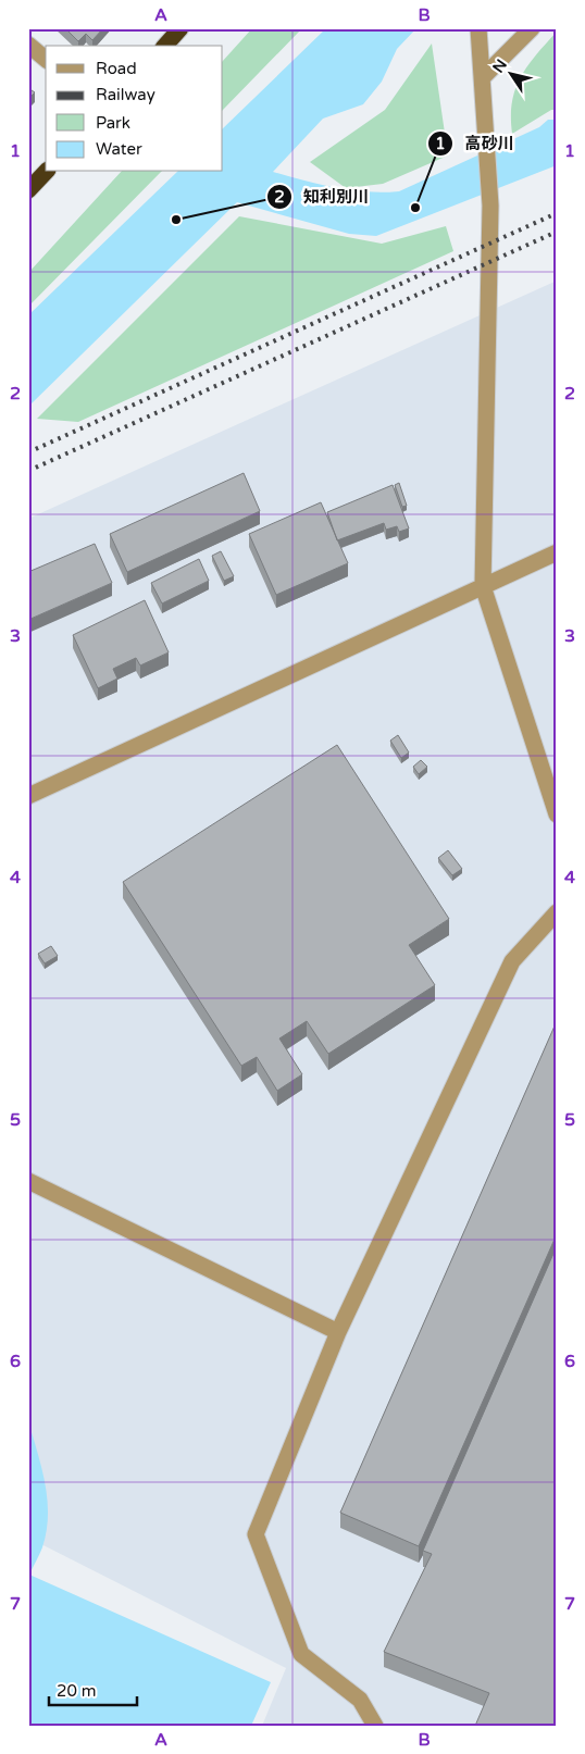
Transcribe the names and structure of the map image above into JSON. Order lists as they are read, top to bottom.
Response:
{
  "places": ["高砂川", "知利別川"],
  "legend": [
    "Road",
    "Railway",
    "Park",
    "Water"
  ],
  "scale_bar": "20 m",
  "north": "top left",
  "grid": {
    "columns": ["A", "B"],
    "rows": [
      "1",
      "2",
      "3",
      "4",
      "5",
      "6",
      "7"
    ]
  }
}
